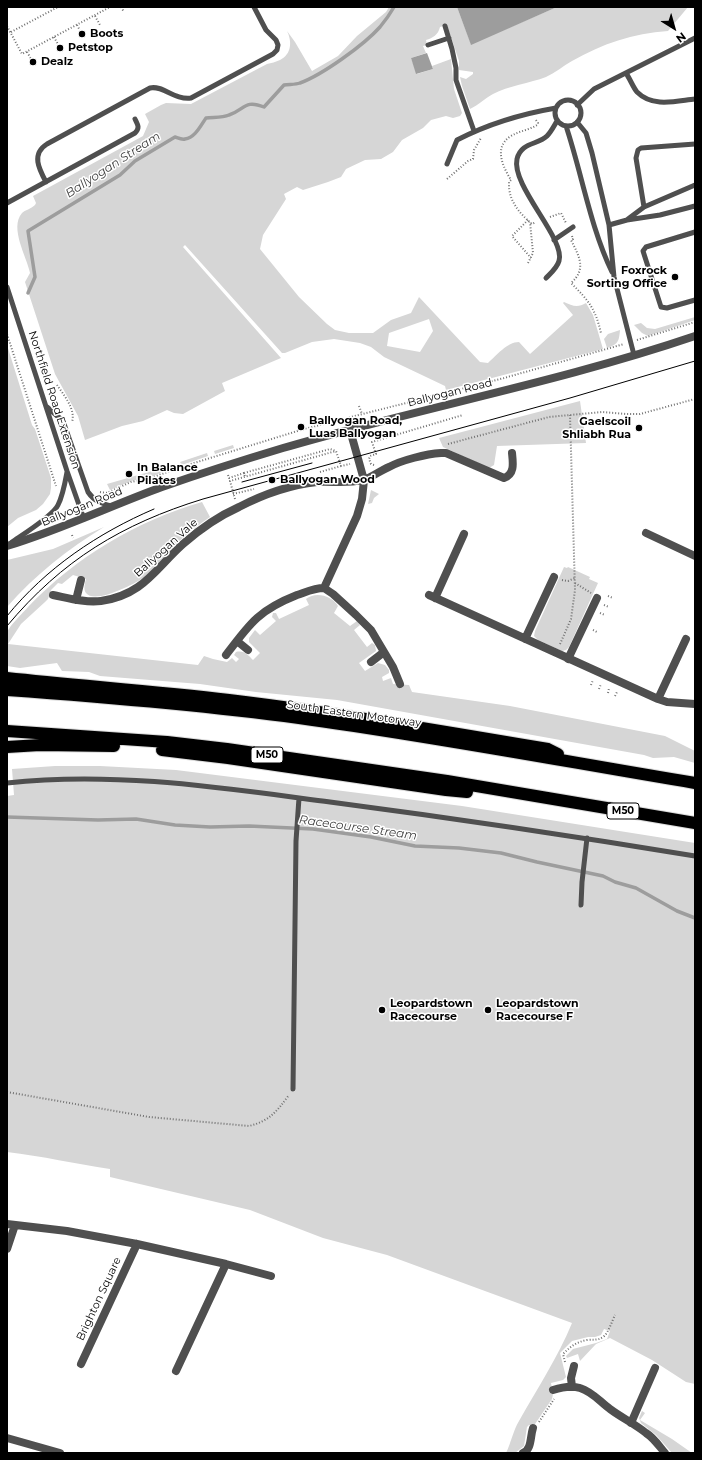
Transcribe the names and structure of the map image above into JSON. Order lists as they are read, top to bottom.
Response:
{
  "streets": {
    "highway": ["South Eastern Motorway", "M50"],
    "street": ["Ballyogan Road", "Ballyogan Vale", "Brighton Square"],
    "lane": ["Northfield Road Extension"]
  },
  "crossings": [
    ["Ballyogan Road", "Northfield Road Extension"]
  ],
  "water": ["Ballyogan Stream", "Racecourse Stream"],
  "places": [
    "Boots",
    "Petstop",
    "Dealz",
    "Foxrock Sorting Office",
    "Ballyogan Road, Luas Ballyogan",
    "Gaelscoil Shliabh Rua",
    "In Balance Pilates",
    "Ballyogan Wood",
    "Leopardstown Racecourse",
    "Leopardstown Racecourse F"
  ],
  "north": "bottom right"
}
